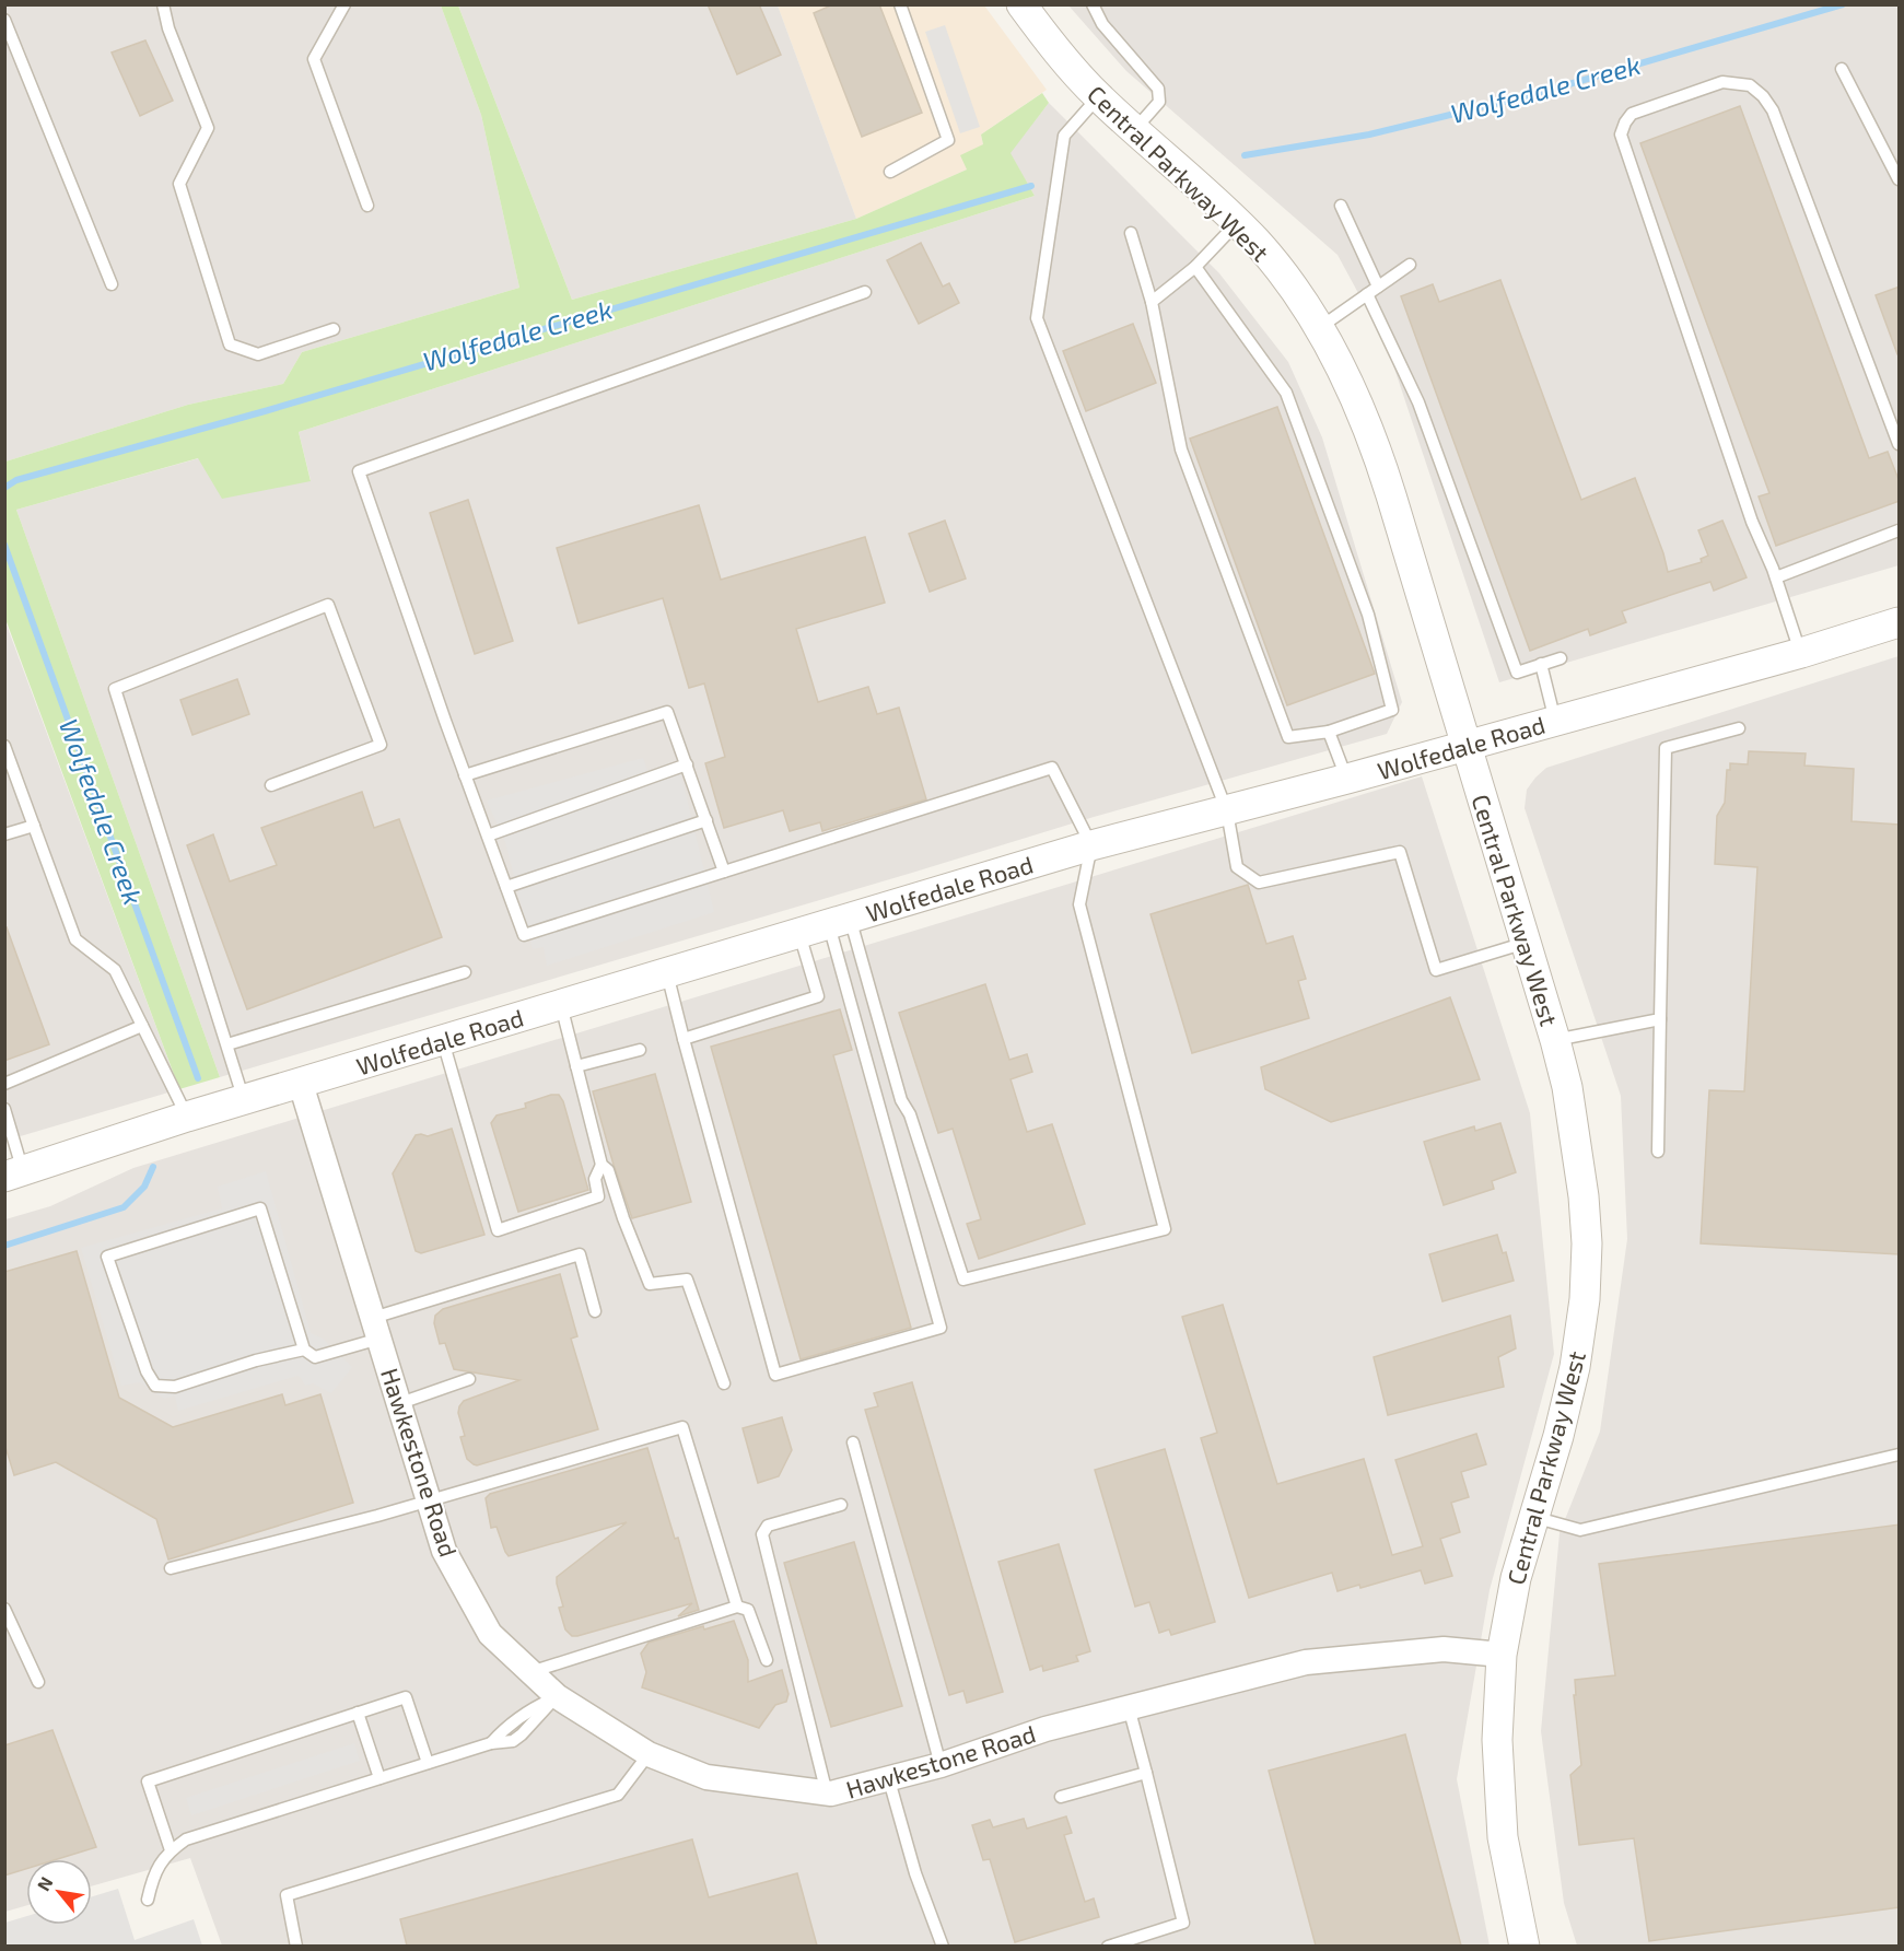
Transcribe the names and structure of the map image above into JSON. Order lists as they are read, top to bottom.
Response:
{
  "streets": {
    "street": ["Central Parkway West", "Wolfedale Road", "Hawkestone Road"]
  },
  "crossings": [
    ["Central Parkway West", "Wolfedale Road"],
    ["Central Parkway West", "Hawkestone Road"],
    ["Wolfedale Road", "Hawkestone Road"]
  ],
  "water": ["Wolfedale Creek"],
  "north": "top left"
}
